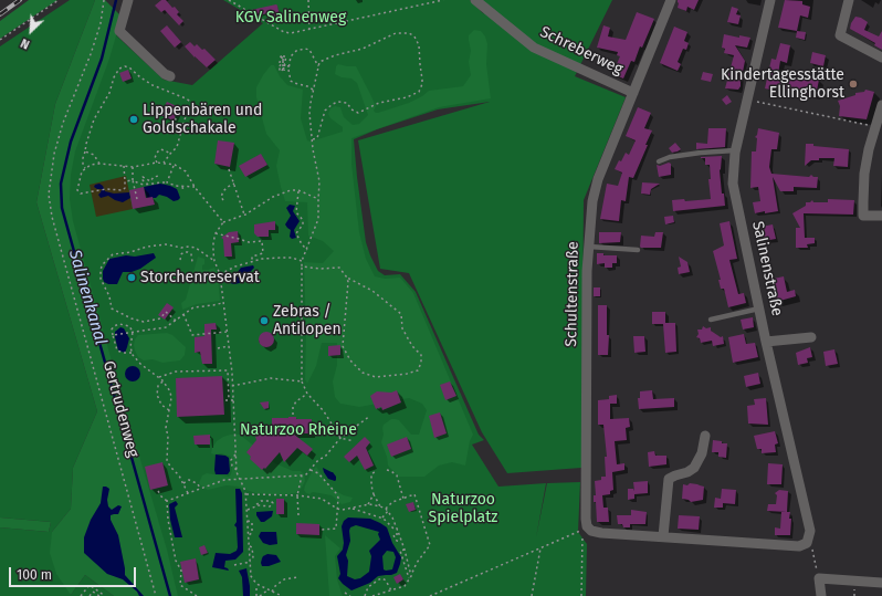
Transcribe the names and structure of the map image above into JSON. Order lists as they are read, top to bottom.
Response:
{
  "streets": {
    "street": ["Schreberweg", "Salinenstraße", "Schultenstraße"],
    "path": ["Gertrudenweg"]
  },
  "crossings": [
    ["Schreberweg", "Schultenstraße"],
    ["Salinenstraße", "Schultenstraße"]
  ],
  "water": ["Salinenkanal"],
  "parks": ["KGV Salinenweg", "Naturzoo Rheine", "Naturzoo Spielplatz"],
  "places": [
    "Kindertagesstätte Ellinghorst",
    "Lippenbären und Goldschakale",
    "Storchenreservat",
    "Zebras / Antilopen"
  ],
  "scale_bar": "100 m",
  "north": "bottom left"
}
